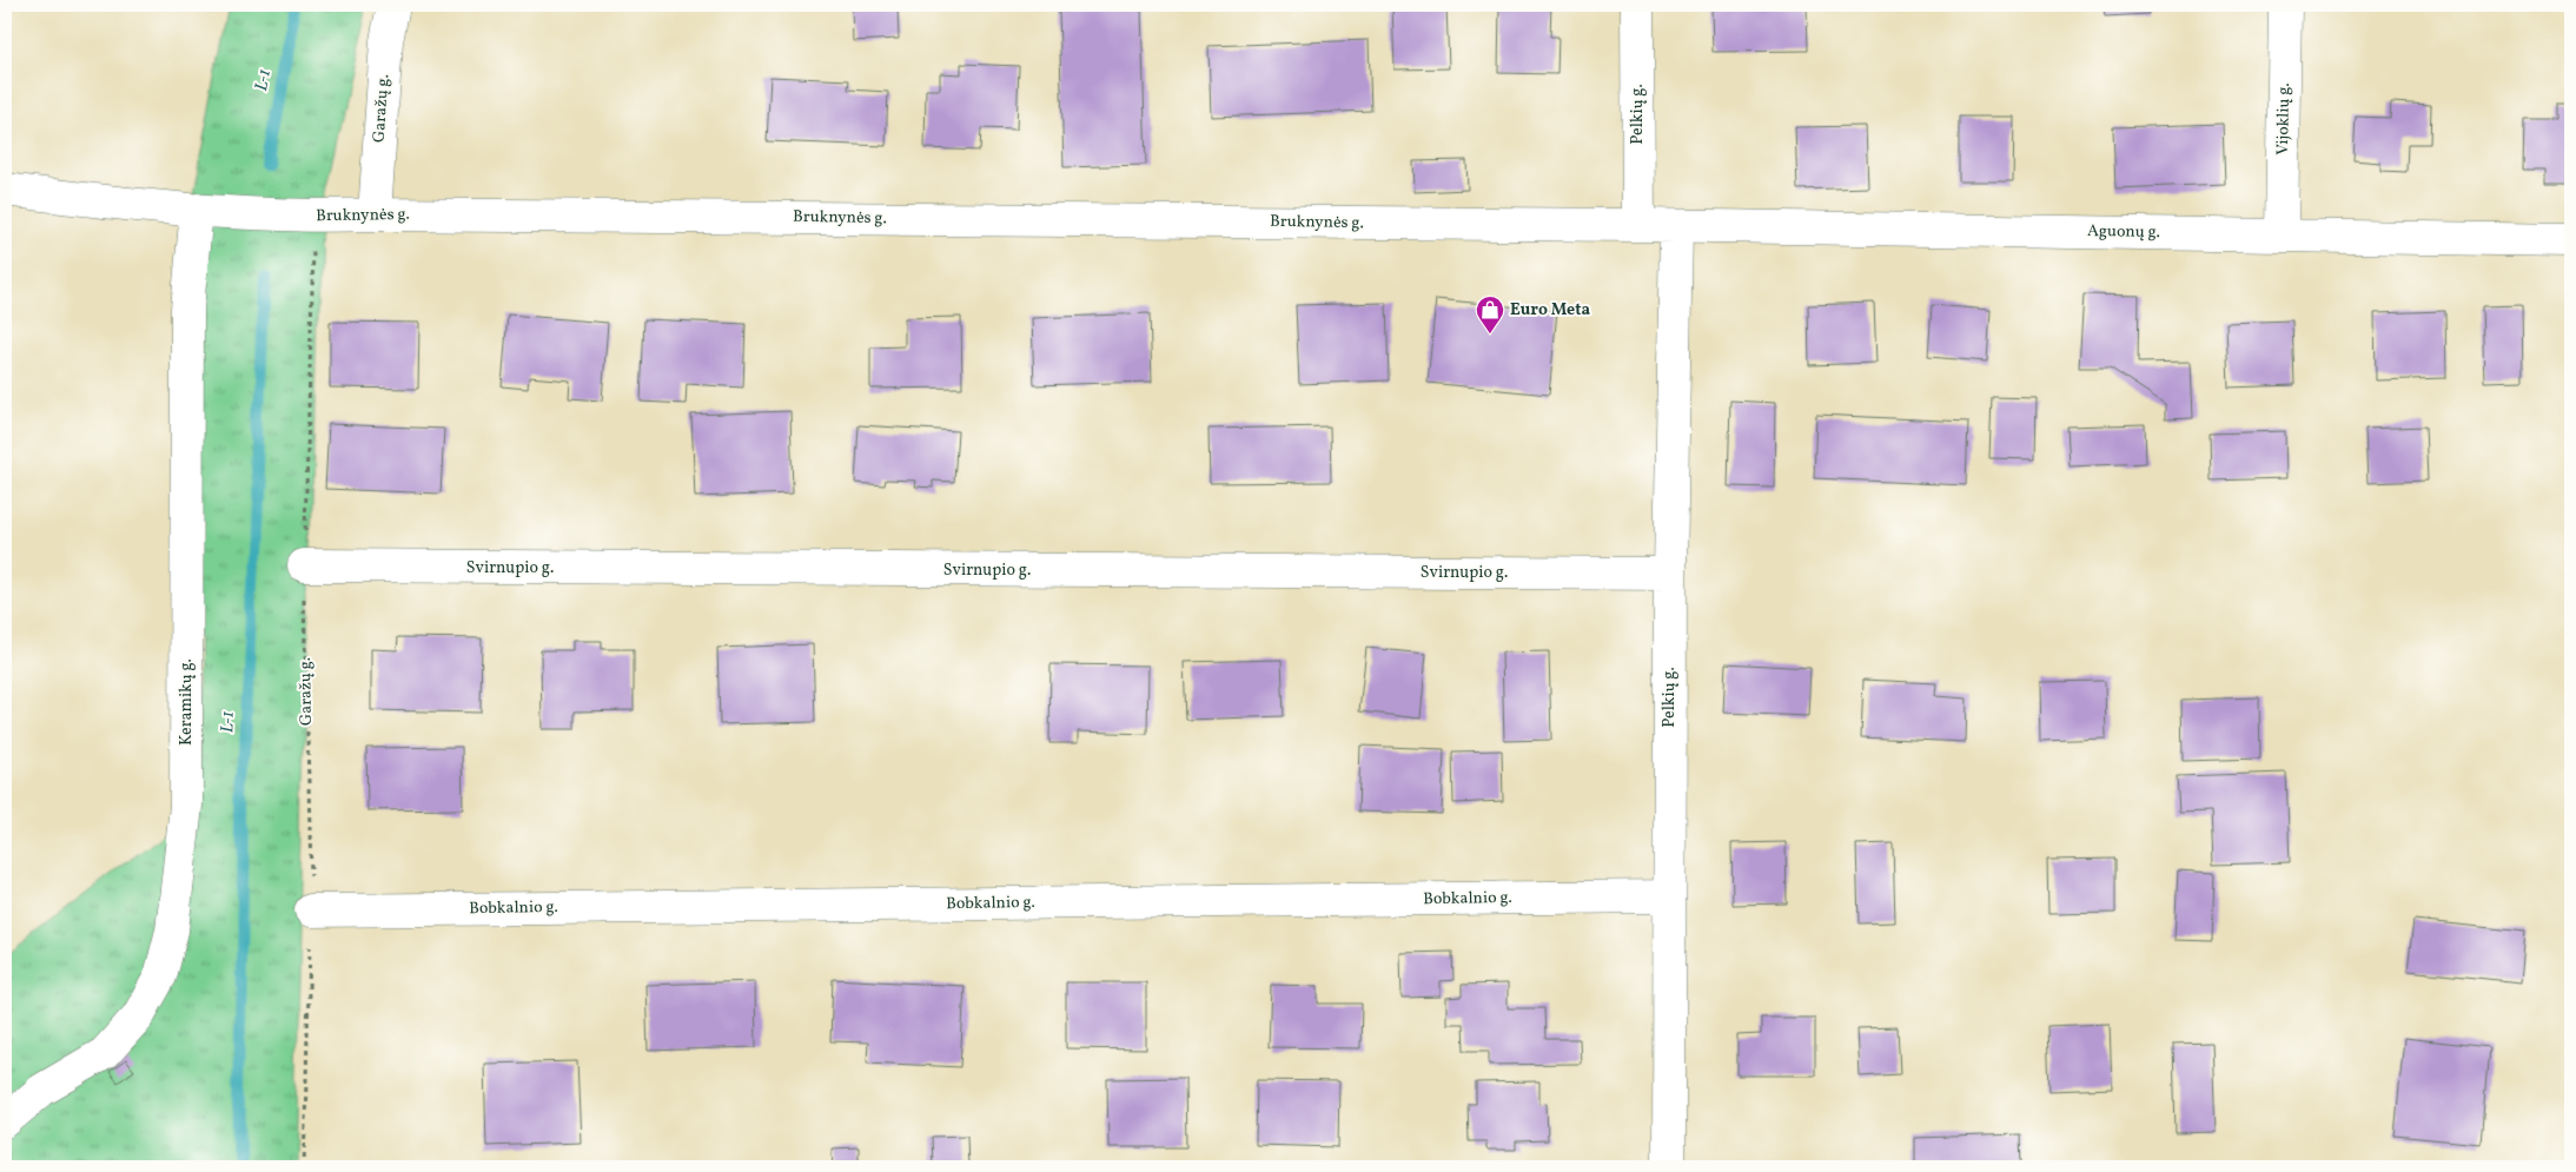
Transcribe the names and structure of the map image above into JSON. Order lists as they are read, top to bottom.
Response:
{
  "streets": {
    "street": [
      "Garažų g.",
      "Pelkių g.",
      "Vijoklių g.",
      "Bruknynės g.",
      "Aguonų g.",
      "Svirnupio g.",
      "Keramikų g.",
      "Bobkalnio g."
    ]
  },
  "crossings": [
    ["Garažų g.", "Bruknynės g."],
    ["Garažų g.", "Svirnupio g."],
    ["Garažų g.", "Bobkalnio g."],
    ["Pelkių g.", "Bruknynės g."],
    ["Pelkių g.", "Aguonų g."],
    ["Pelkių g.", "Svirnupio g."],
    ["Pelkių g.", "Bobkalnio g."],
    ["Vijoklių g.", "Aguonų g."],
    ["Bruknynės g.", "Aguonų g."],
    ["Bruknynės g.", "Keramikų g."]
  ],
  "water": ["L-1"],
  "places": {
    "shop": ["Euro Meta"]
  }
}
